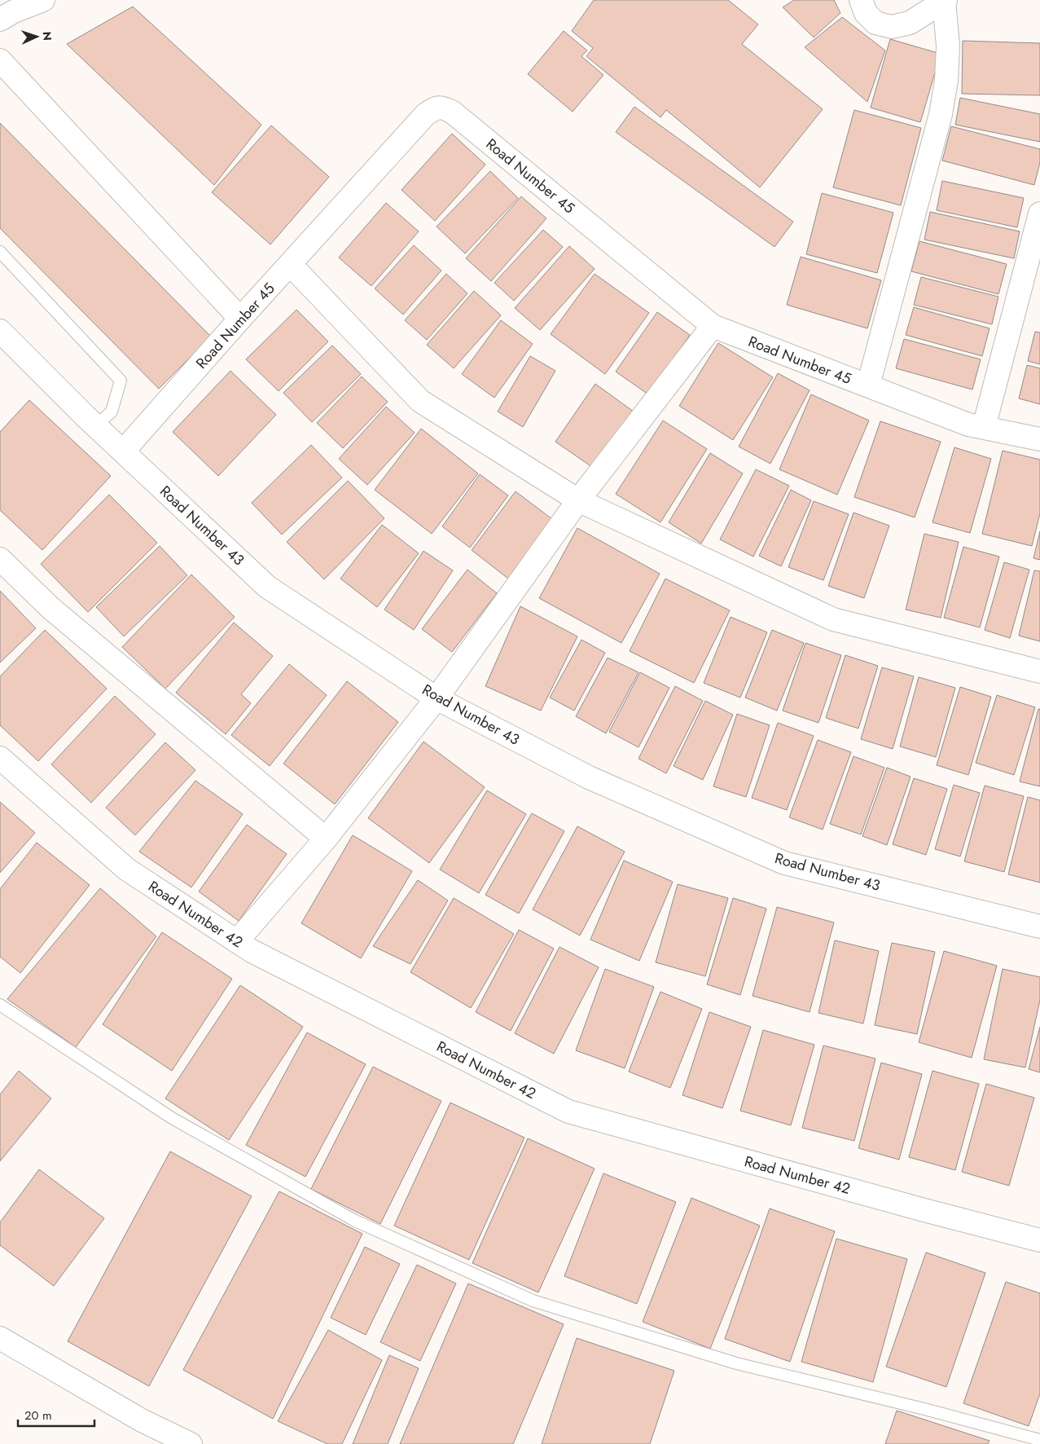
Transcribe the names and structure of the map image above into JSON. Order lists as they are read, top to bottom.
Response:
{
  "streets": {
    "street": ["Road Number 45", "Road Number 43", "Road Number 42"]
  },
  "crossings": [
    ["Road Number 45", "Road Number 43"]
  ],
  "scale_bar": "20 m",
  "north": "right"
}
